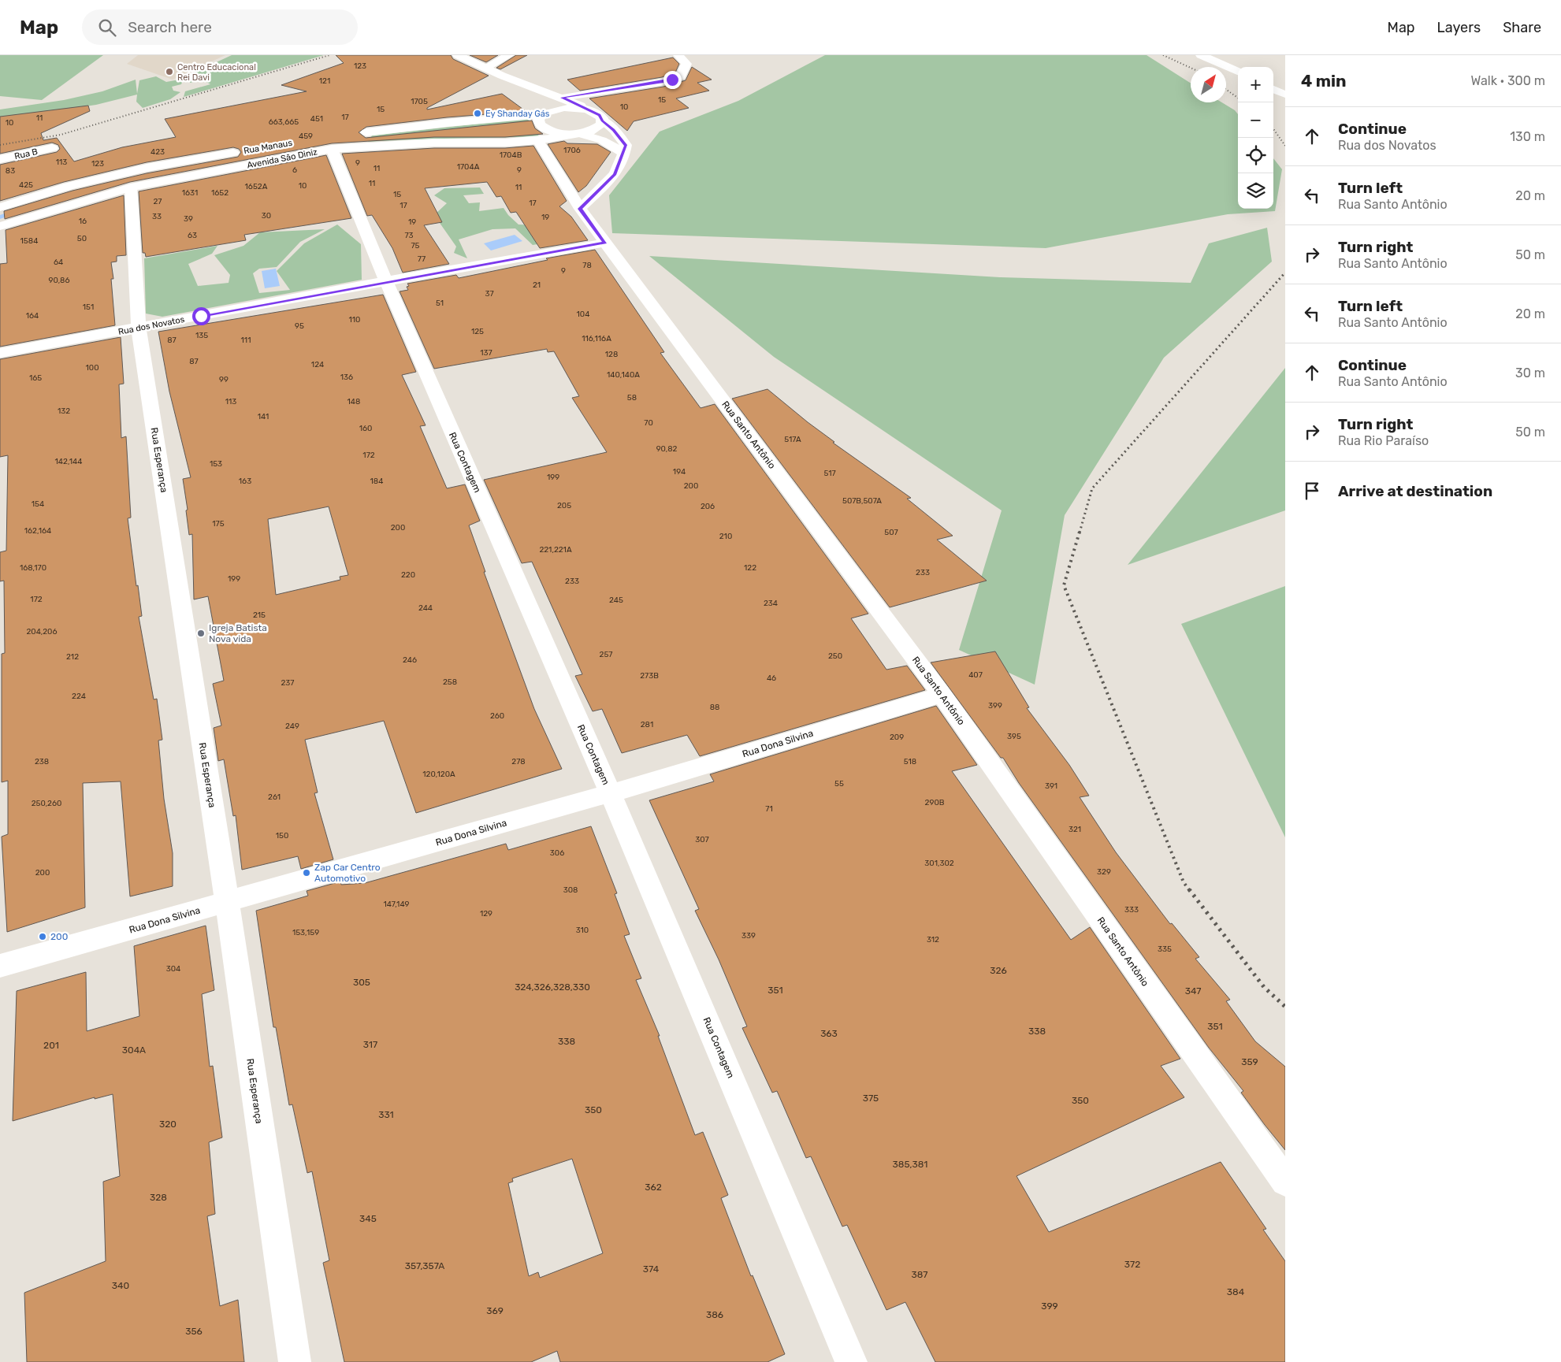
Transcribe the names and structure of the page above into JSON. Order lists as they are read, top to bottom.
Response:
{
  "streets": {
    "street": [
      "Rua Manaus",
      "Rua B",
      "Avenida São Diniz",
      "Rua dos Novatos",
      "Rua Santo Antônio",
      "Rua Esperança",
      "Rua Contagem",
      "Rua Dona Silvina"
    ]
  },
  "crossings": [
    ["Avenida São Diniz", "Rua Santo Antônio"],
    ["Avenida São Diniz", "Rua Esperança"],
    ["Avenida São Diniz", "Rua Contagem"],
    ["Rua dos Novatos", "Rua Santo Antônio"],
    ["Rua dos Novatos", "Rua Esperança"],
    ["Rua dos Novatos", "Rua Contagem"],
    ["Rua Santo Antônio", "Rua Dona Silvina"],
    ["Rua Esperança", "Rua Dona Silvina"],
    ["Rua Contagem", "Rua Dona Silvina"]
  ],
  "places": [
    "Centro Educacional Rei Davi",
    "Ey Shanday Gás",
    "Igreja Batista Nova vida",
    "Zap Car Centro Automotivo",
    "200"
  ],
  "house_numbers": [
    "123",
    "121",
    "15",
    "1705",
    "10",
    "15",
    "17",
    "11",
    "451",
    "663,665",
    "10",
    "459",
    "1706",
    "423",
    "1704B",
    "113",
    "9",
    "123",
    "1704A",
    "11",
    "6",
    "9",
    "83",
    "11",
    "425",
    "10",
    "1652A",
    "11",
    "1631",
    "1652",
    "15",
    "27",
    "17",
    "17",
    "30",
    "33",
    "19",
    "39",
    "16",
    "19",
    "63",
    "73",
    "50",
    "1584",
    "75",
    "77",
    "64",
    "78",
    "9",
    "90,86",
    "21",
    "37",
    "51",
    "151",
    "104",
    "164",
    "110",
    "95",
    "125",
    "135",
    "116,116A",
    "87",
    "111",
    "137",
    "128",
    "87",
    "124",
    "100",
    "140,140A",
    "136",
    "165",
    "99",
    "58",
    "113",
    "148",
    "132",
    "141",
    "70",
    "160",
    "517A",
    "90,82",
    "172",
    "142,144",
    "153",
    "194",
    "517",
    "199",
    "163",
    "184",
    "200",
    "507B,507A",
    "154",
    "205",
    "206",
    "175",
    "200",
    "162,164",
    "507",
    "210",
    "221,221A",
    "168,170",
    "122",
    "233",
    "220",
    "199",
    "233",
    "172",
    "245",
    "234",
    "244",
    "215",
    "204,206",
    "257",
    "250",
    "212",
    "246",
    "407",
    "273B",
    "46",
    "258",
    "237",
    "224",
    "399",
    "88",
    "260",
    "281",
    "249",
    "395",
    "209",
    "238",
    "278",
    "518",
    "120,120A",
    "55",
    "391",
    "261",
    "290B",
    "250,260",
    "71",
    "321",
    "150",
    "307",
    "306",
    "301,302",
    "329",
    "200",
    "308",
    "147,149",
    "333",
    "129",
    "310",
    "153,159",
    "339",
    "312",
    "335",
    "304",
    "326",
    "305",
    "324,326,328,330",
    "351",
    "347",
    "351",
    "338",
    "363",
    "338",
    "317",
    "201",
    "304A",
    "359",
    "375",
    "350",
    "350",
    "331",
    "320",
    "385,381",
    "362",
    "328",
    "345",
    "372",
    "357,357A",
    "374",
    "387",
    "340",
    "384",
    "399",
    "369",
    "386",
    "356"
  ],
  "north": "top right",
  "page": {
    "header": "Map",
    "search": "Search here",
    "nav": ["Map", "Layers", "Share"],
    "heading": ["4 min", "Walk · 300 m"],
    "map_buttons": ["+", "−"],
    "list": [
      ["Continue", "Rua dos Novatos", "130 m"],
      ["Turn left", "Rua Santo Antônio", "20 m"],
      ["Turn right", "Rua Santo Antônio", "50 m"],
      ["Turn left", "Rua Santo Antônio", "20 m"],
      ["Continue", "Rua Santo Antônio", "30 m"],
      ["Turn right", "Rua Rio Paraíso", "50 m"],
      "Arrive at destination"
    ]
  }
}
